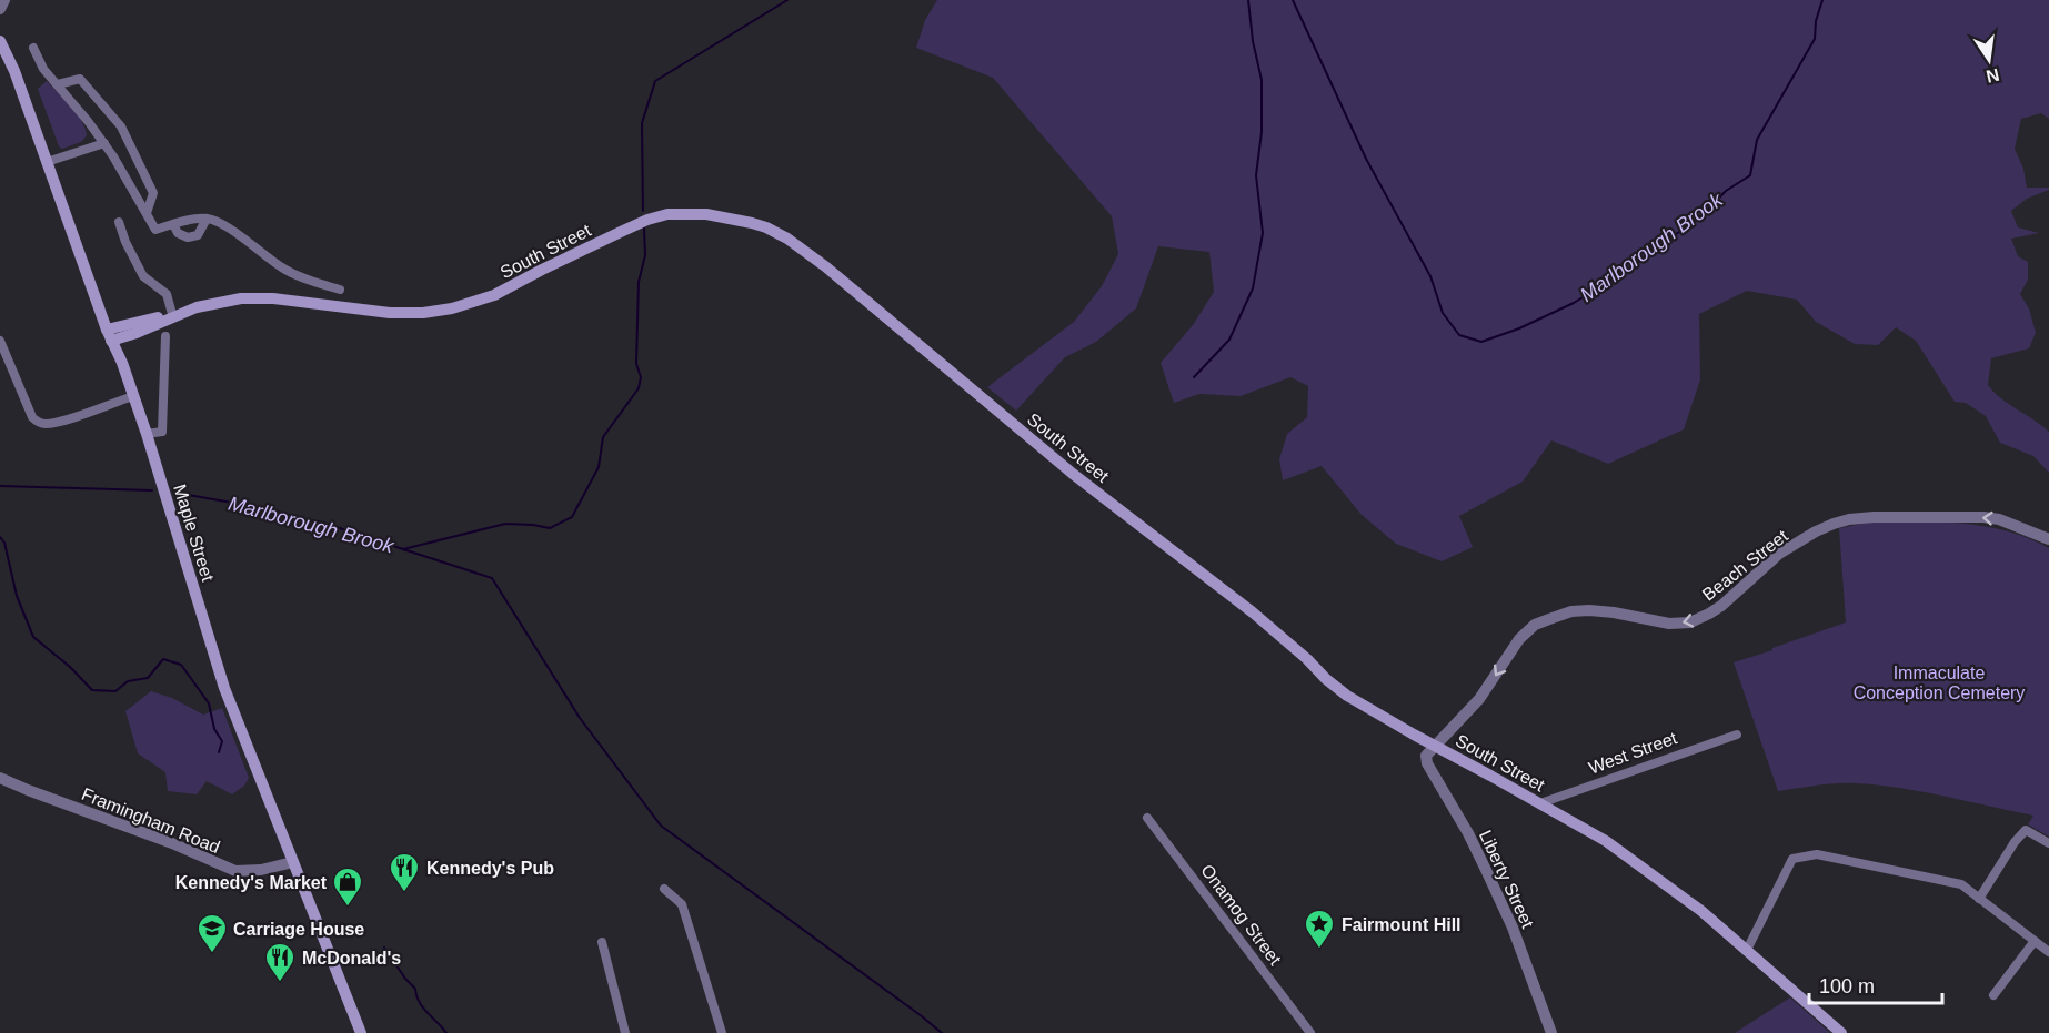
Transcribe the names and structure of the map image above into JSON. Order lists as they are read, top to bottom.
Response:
{
  "streets": {
    "main road": ["South Street", "Maple Street"],
    "street": [
      "Beach Street",
      "West Street",
      "Framingham Road",
      "Liberty Street",
      "Onamog Street"
    ]
  },
  "crossings": [
    ["South Street", "Maple Street"],
    ["South Street", "Beach Street"],
    ["South Street", "West Street"],
    ["South Street", "Liberty Street"],
    ["Maple Street", "Framingham Road"],
    ["Beach Street", "Liberty Street"]
  ],
  "one_way": ["Beach Street"],
  "water": ["Marlborough Brook"],
  "parks": ["Immaculate Conception Cemetery"],
  "places": {
    "restaurant": ["Kennedy's Pub", "McDonald's"],
    "shop": ["Kennedy's Market"],
    "place": ["Fairmount Hill"],
    "school or university": ["Carriage House"]
  },
  "scale_bar": "100 m",
  "north": "bottom"
}
